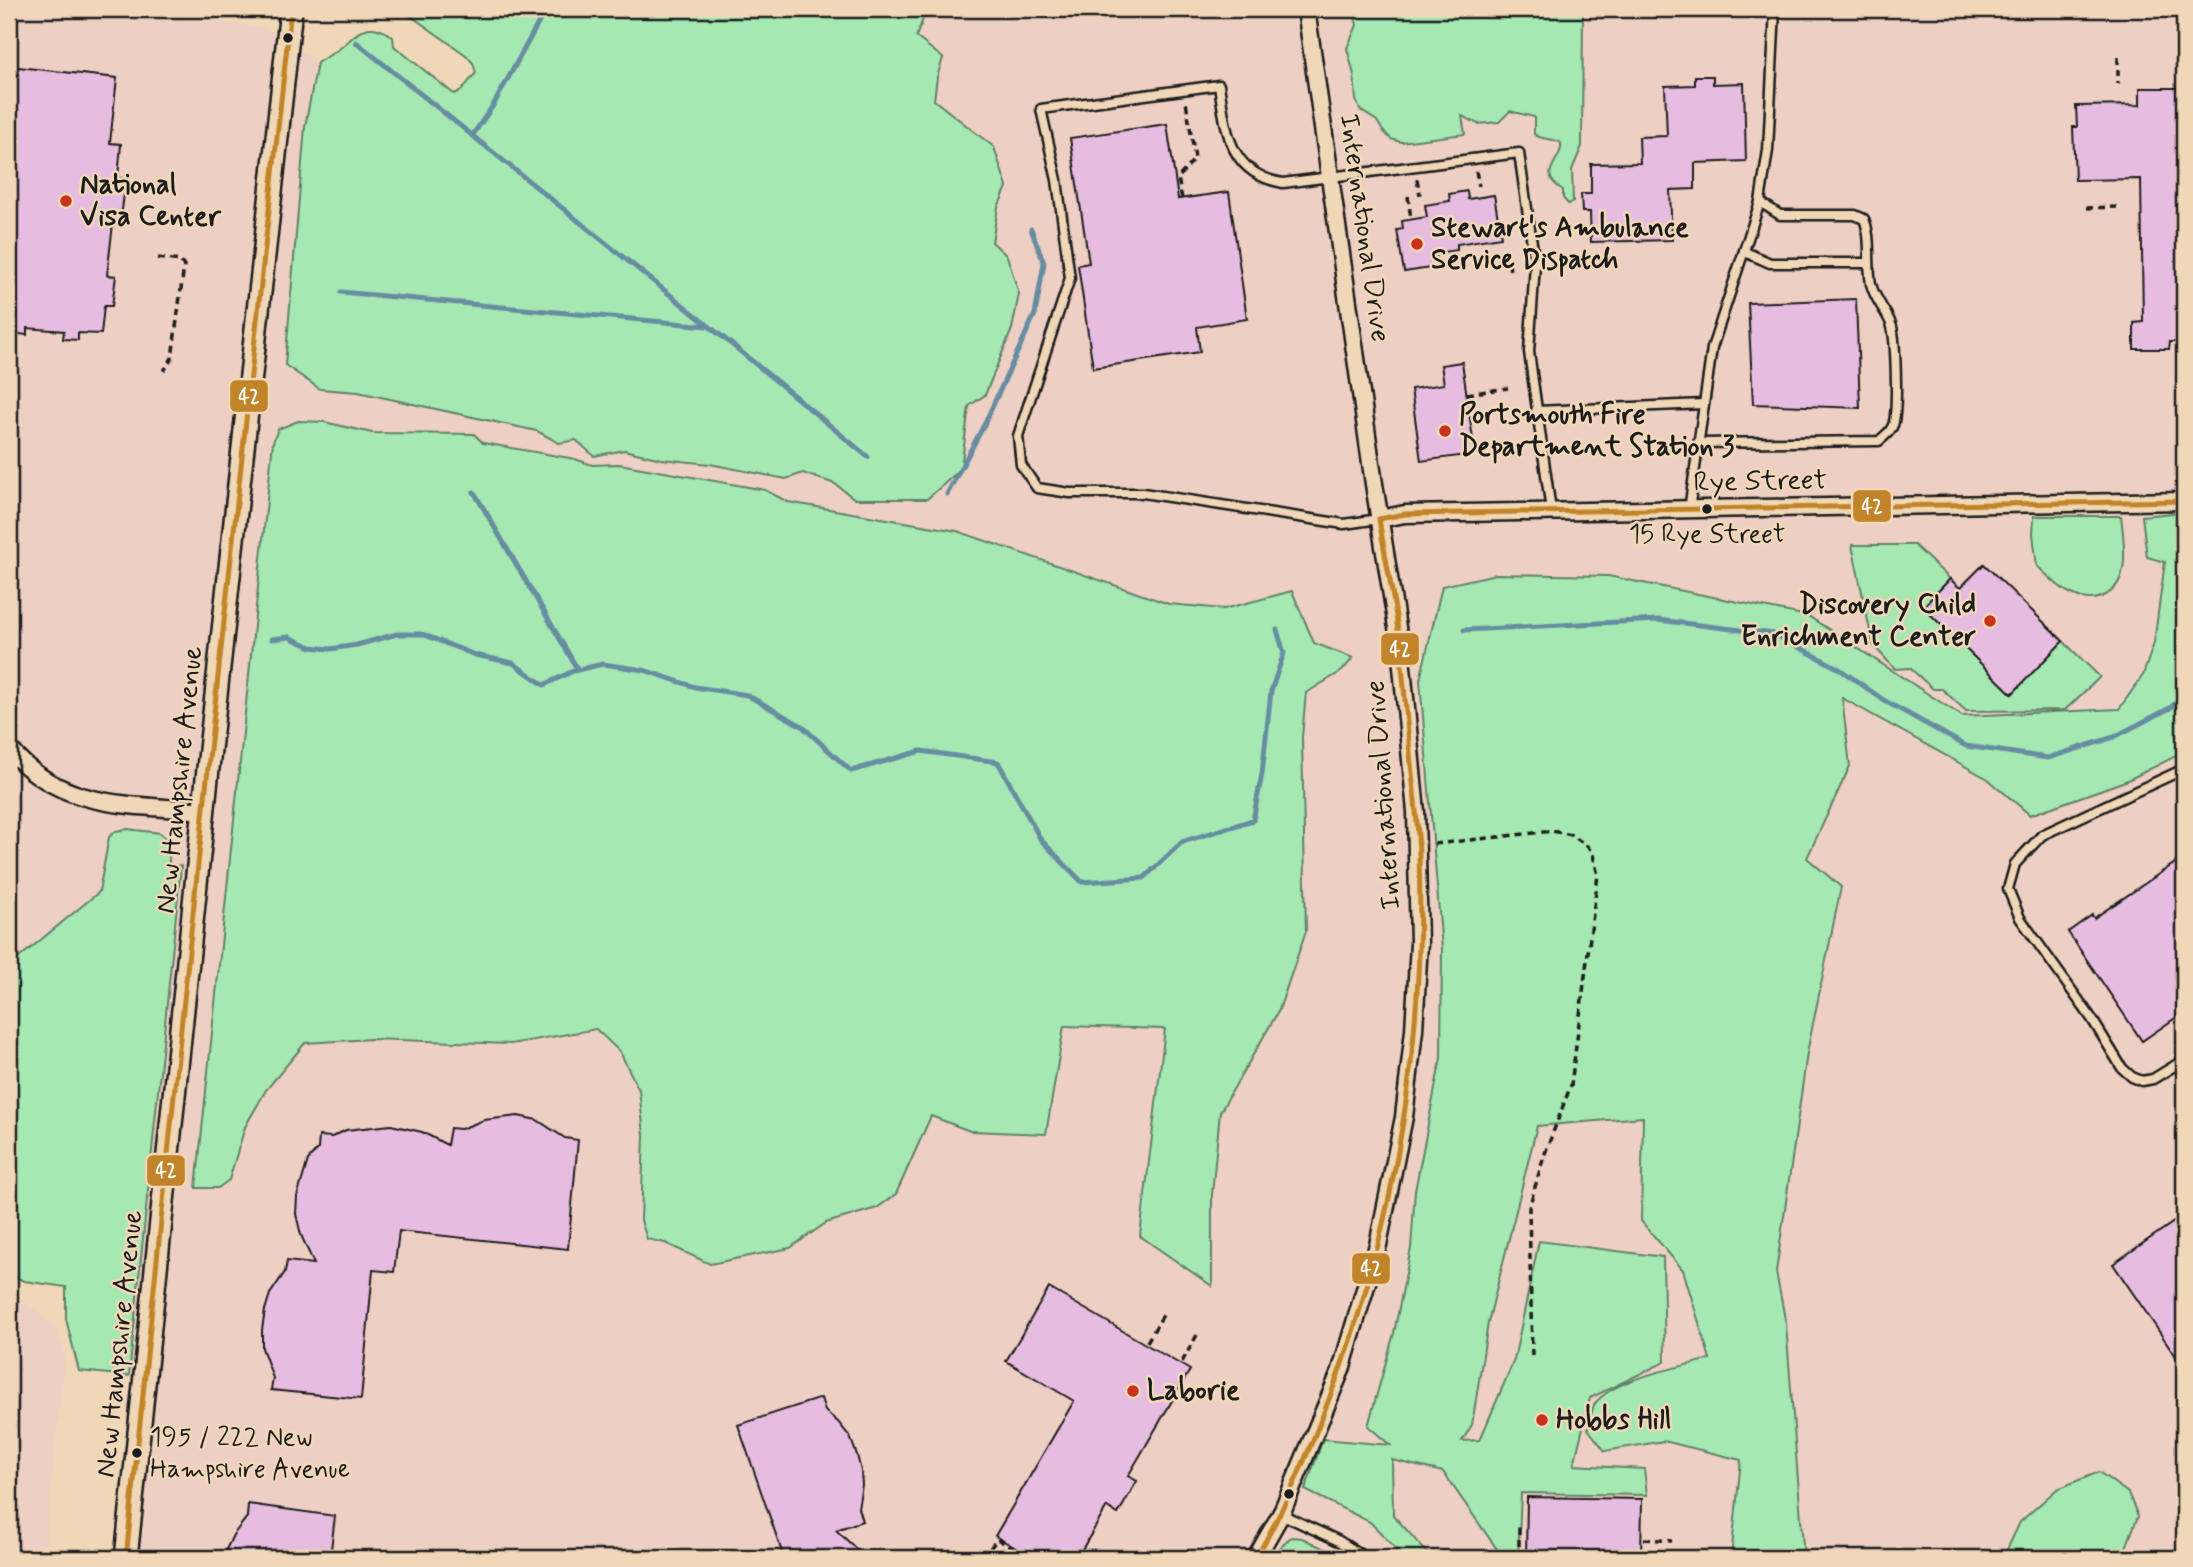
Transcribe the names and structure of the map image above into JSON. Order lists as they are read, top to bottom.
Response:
{
  "streets": {
    "street": ["International Drive", "Rye Street", "New Hampshire Avenue"]
  },
  "crossings": [
    ["International Drive", "Rye Street"]
  ],
  "places": [
    "National Visa Center",
    "Stewart's Ambulance Service Dispatch",
    "Portsmouth Fire Department Station 3",
    "15 Rye Street",
    "Discovery Child Enrichment Center",
    "Laborie",
    "Hobbs Hill",
    "195 / 222 New Hampshire Avenue"
  ],
  "lines": ["transit line 42"]
}
